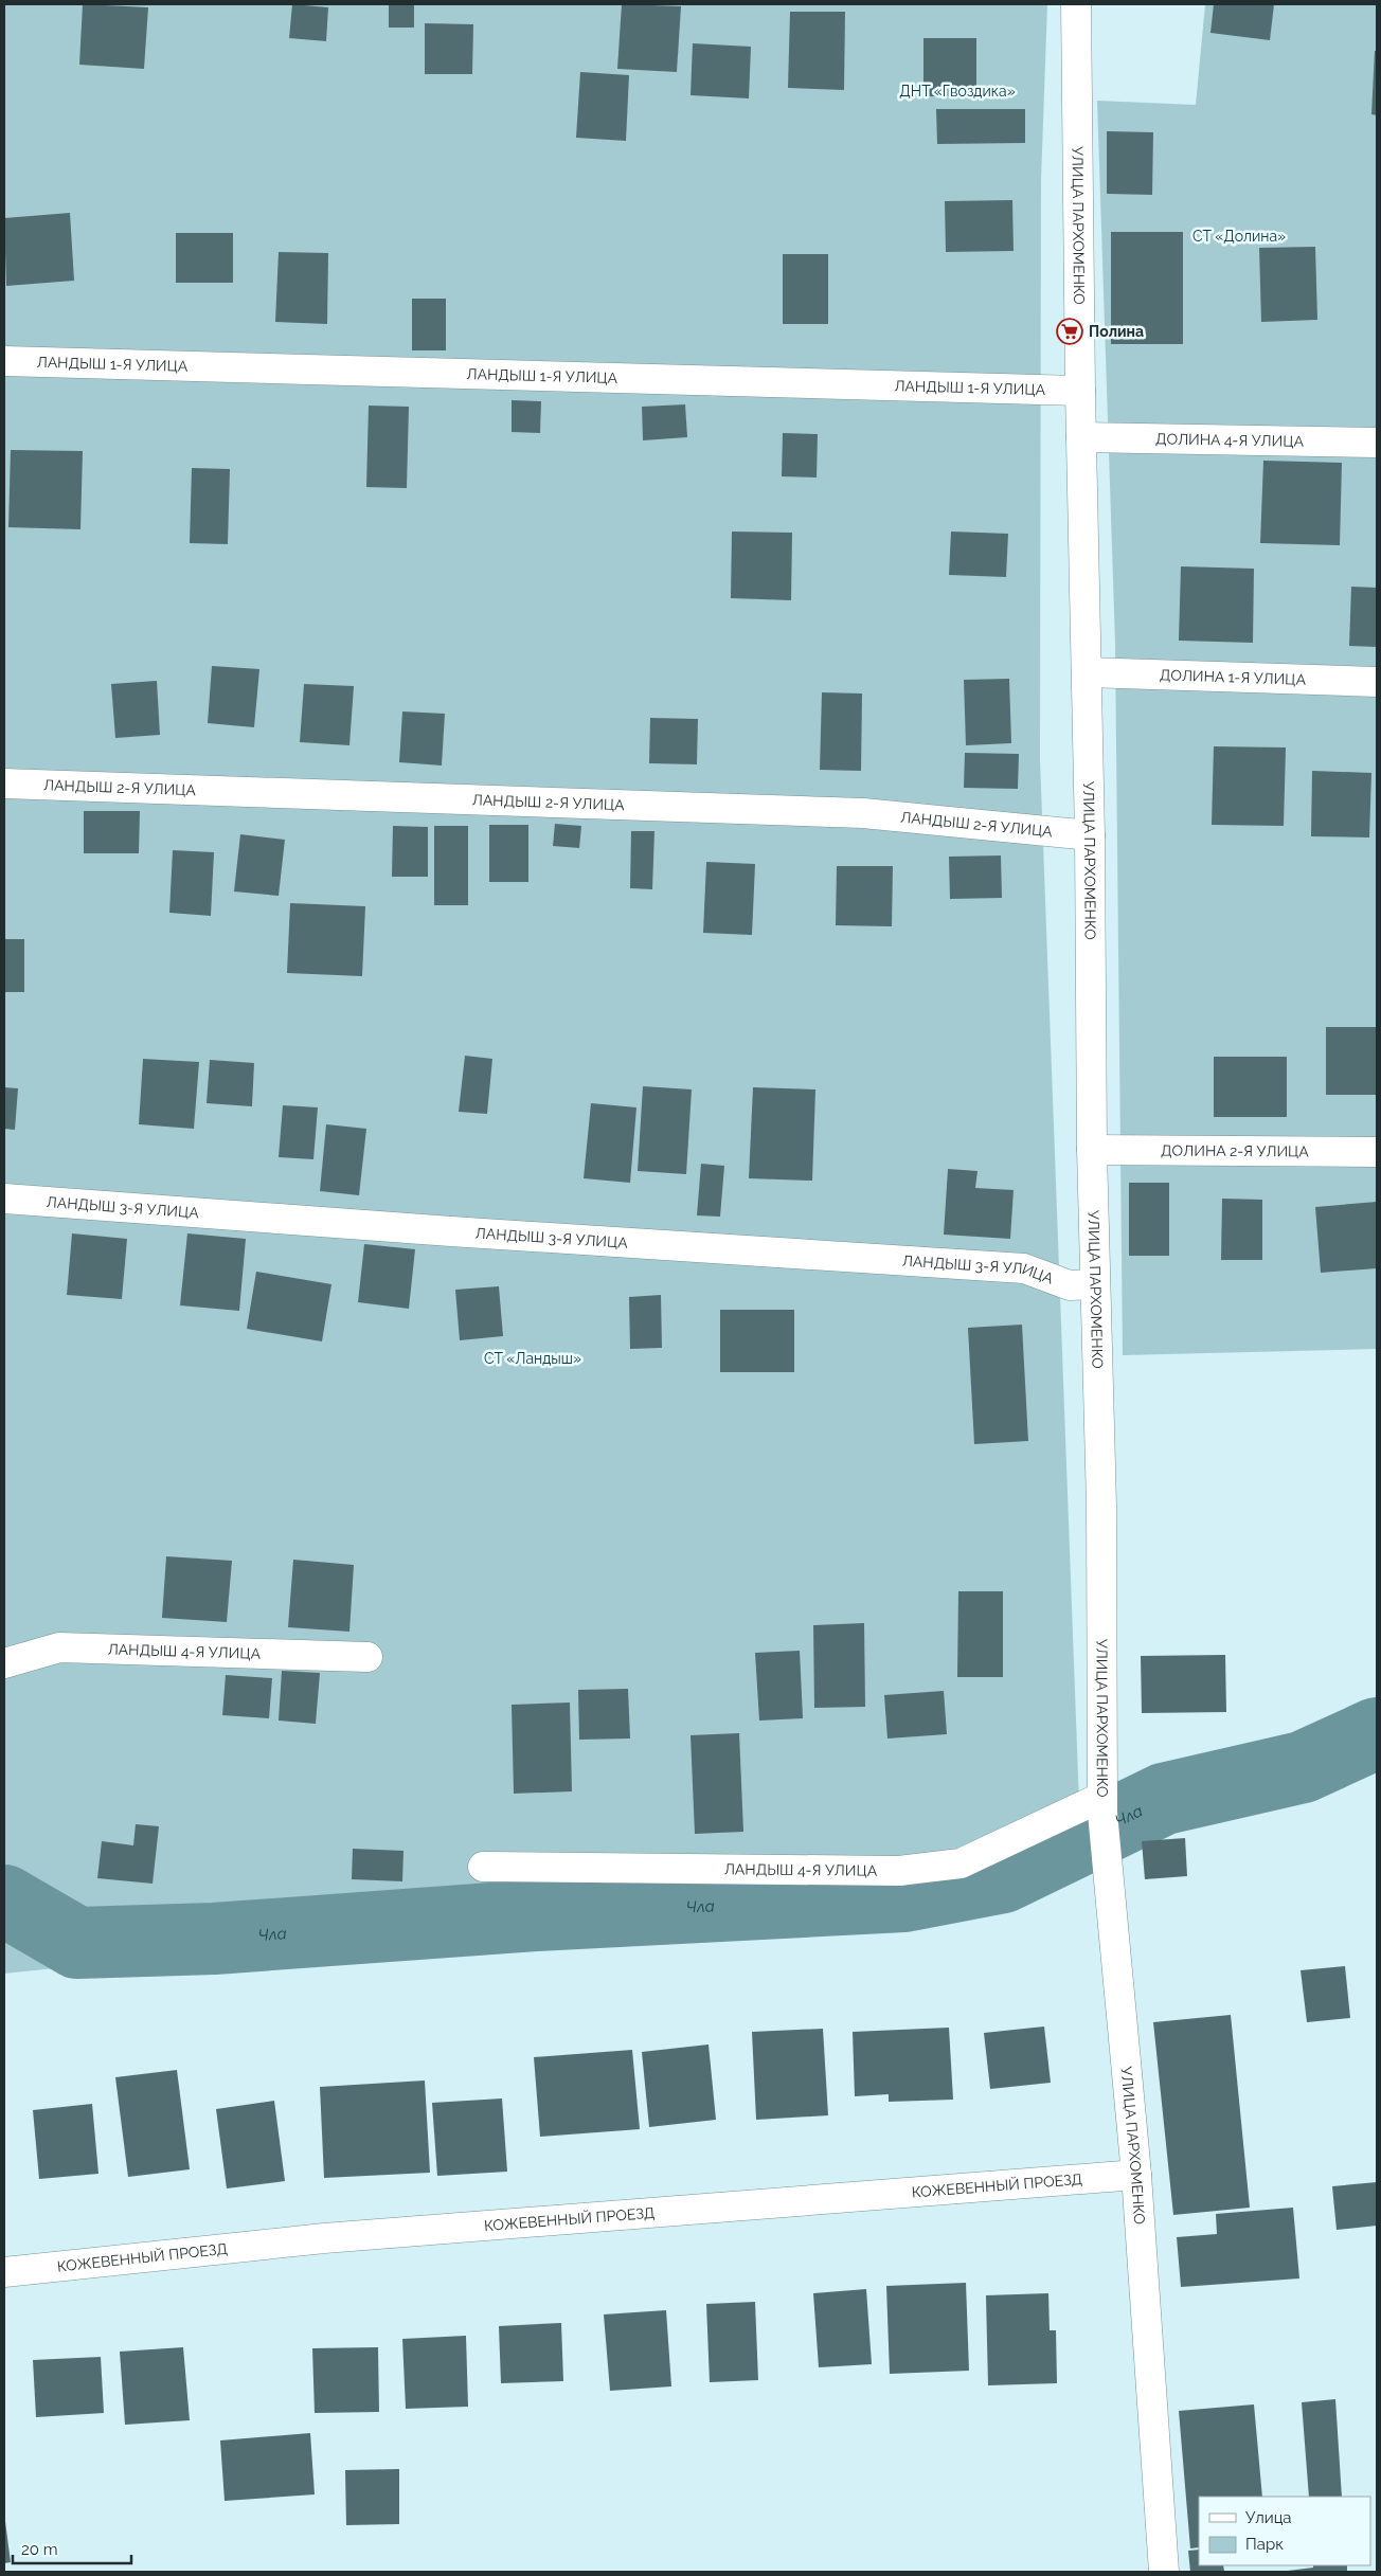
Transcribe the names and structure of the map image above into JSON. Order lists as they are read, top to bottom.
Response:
{
  "streets": {
    "street": [
      "УЛИЦА ПАРХОМЕНКО",
      "ЛАНДЫШ 1-Я УЛИЦА",
      "ДОЛИНА 4-Я УЛИЦА",
      "ДОЛИНА 1-Я УЛИЦА",
      "ЛАНДЫШ 2-Я УЛИЦА",
      "ДОЛИНА 2-Я УЛИЦА",
      "ЛАНДЫШ 3-Я УЛИЦА",
      "ЛАНДЫШ 4-Я УЛИЦА",
      "КОЖЕВЕННЫЙ ПРОЕЗД"
    ]
  },
  "crossings": [
    ["УЛИЦА ПАРХОМЕНКО", "ЛАНДЫШ 1-Я УЛИЦА"],
    ["УЛИЦА ПАРХОМЕНКО", "ДОЛИНА 4-Я УЛИЦА"],
    ["УЛИЦА ПАРХОМЕНКО", "ДОЛИНА 1-Я УЛИЦА"],
    ["УЛИЦА ПАРХОМЕНКО", "ЛАНДЫШ 2-Я УЛИЦА"],
    ["УЛИЦА ПАРХОМЕНКО", "ДОЛИНА 2-Я УЛИЦА"],
    ["УЛИЦА ПАРХОМЕНКО", "ЛАНДЫШ 3-Я УЛИЦА"],
    ["УЛИЦА ПАРХОМЕНКО", "ЛАНДЫШ 4-Я УЛИЦА"],
    ["УЛИЦА ПАРХОМЕНКО", "КОЖЕВЕННЫЙ ПРОЕЗД"]
  ],
  "water": ["Чла"],
  "parks": ["ДНТ «Гвоздика»", "СТ «Долина»", "СТ «Ландыш»"],
  "places": {
    "supermarket": ["Полина"]
  },
  "legend": ["Улица", "Парк"],
  "scale_bar": "20 m"
}
